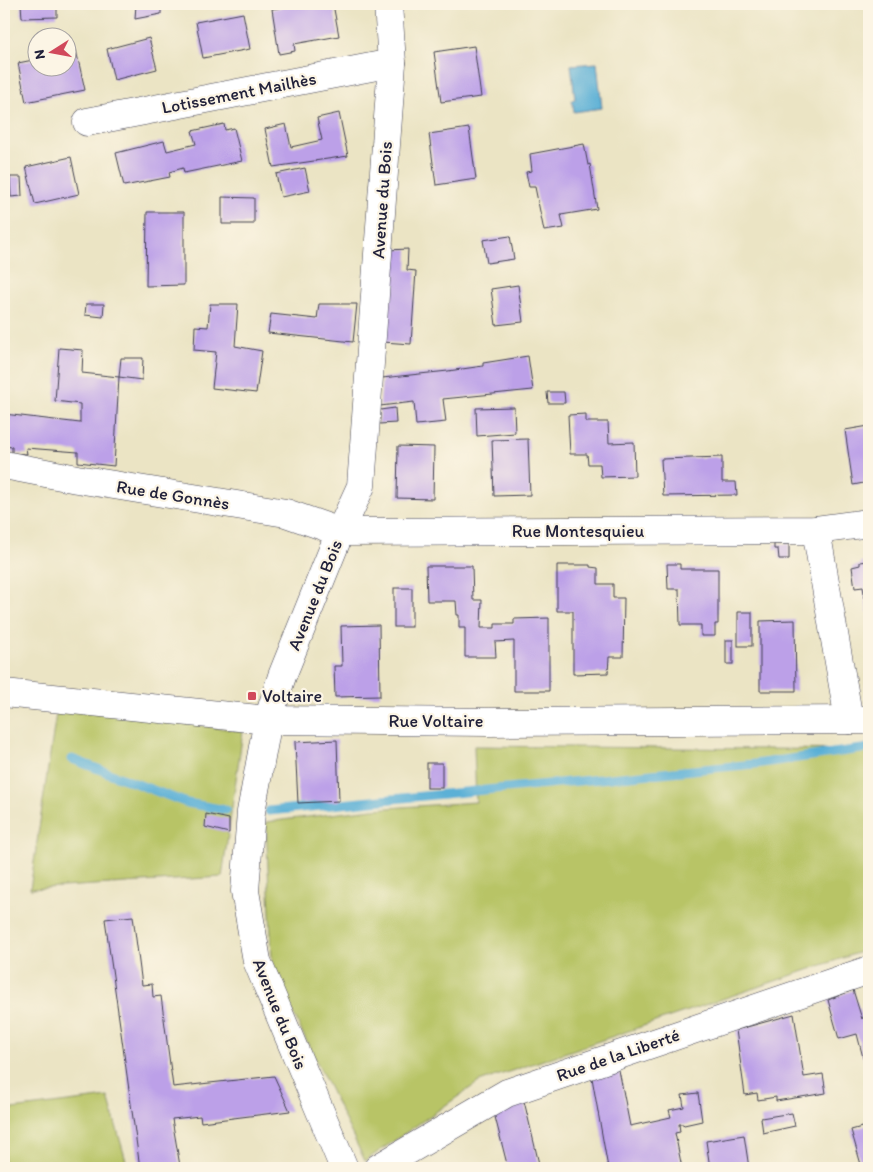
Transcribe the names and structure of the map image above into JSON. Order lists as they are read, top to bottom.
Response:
{
  "streets": {
    "street": [
      "Lotissement Mailhès",
      "Avenue du Bois",
      "Rue de Gonnès",
      "Rue Montesquieu",
      "Rue Voltaire",
      "Rue de la Liberté"
    ]
  },
  "crossings": [
    ["Lotissement Mailhès", "Avenue du Bois"],
    ["Avenue du Bois", "Rue de Gonnès"],
    ["Avenue du Bois", "Rue Montesquieu"],
    ["Avenue du Bois", "Rue Voltaire"],
    ["Rue de Gonnès", "Rue Montesquieu"]
  ],
  "places": {
    "transit": ["Voltaire"]
  },
  "north": "left"
}
